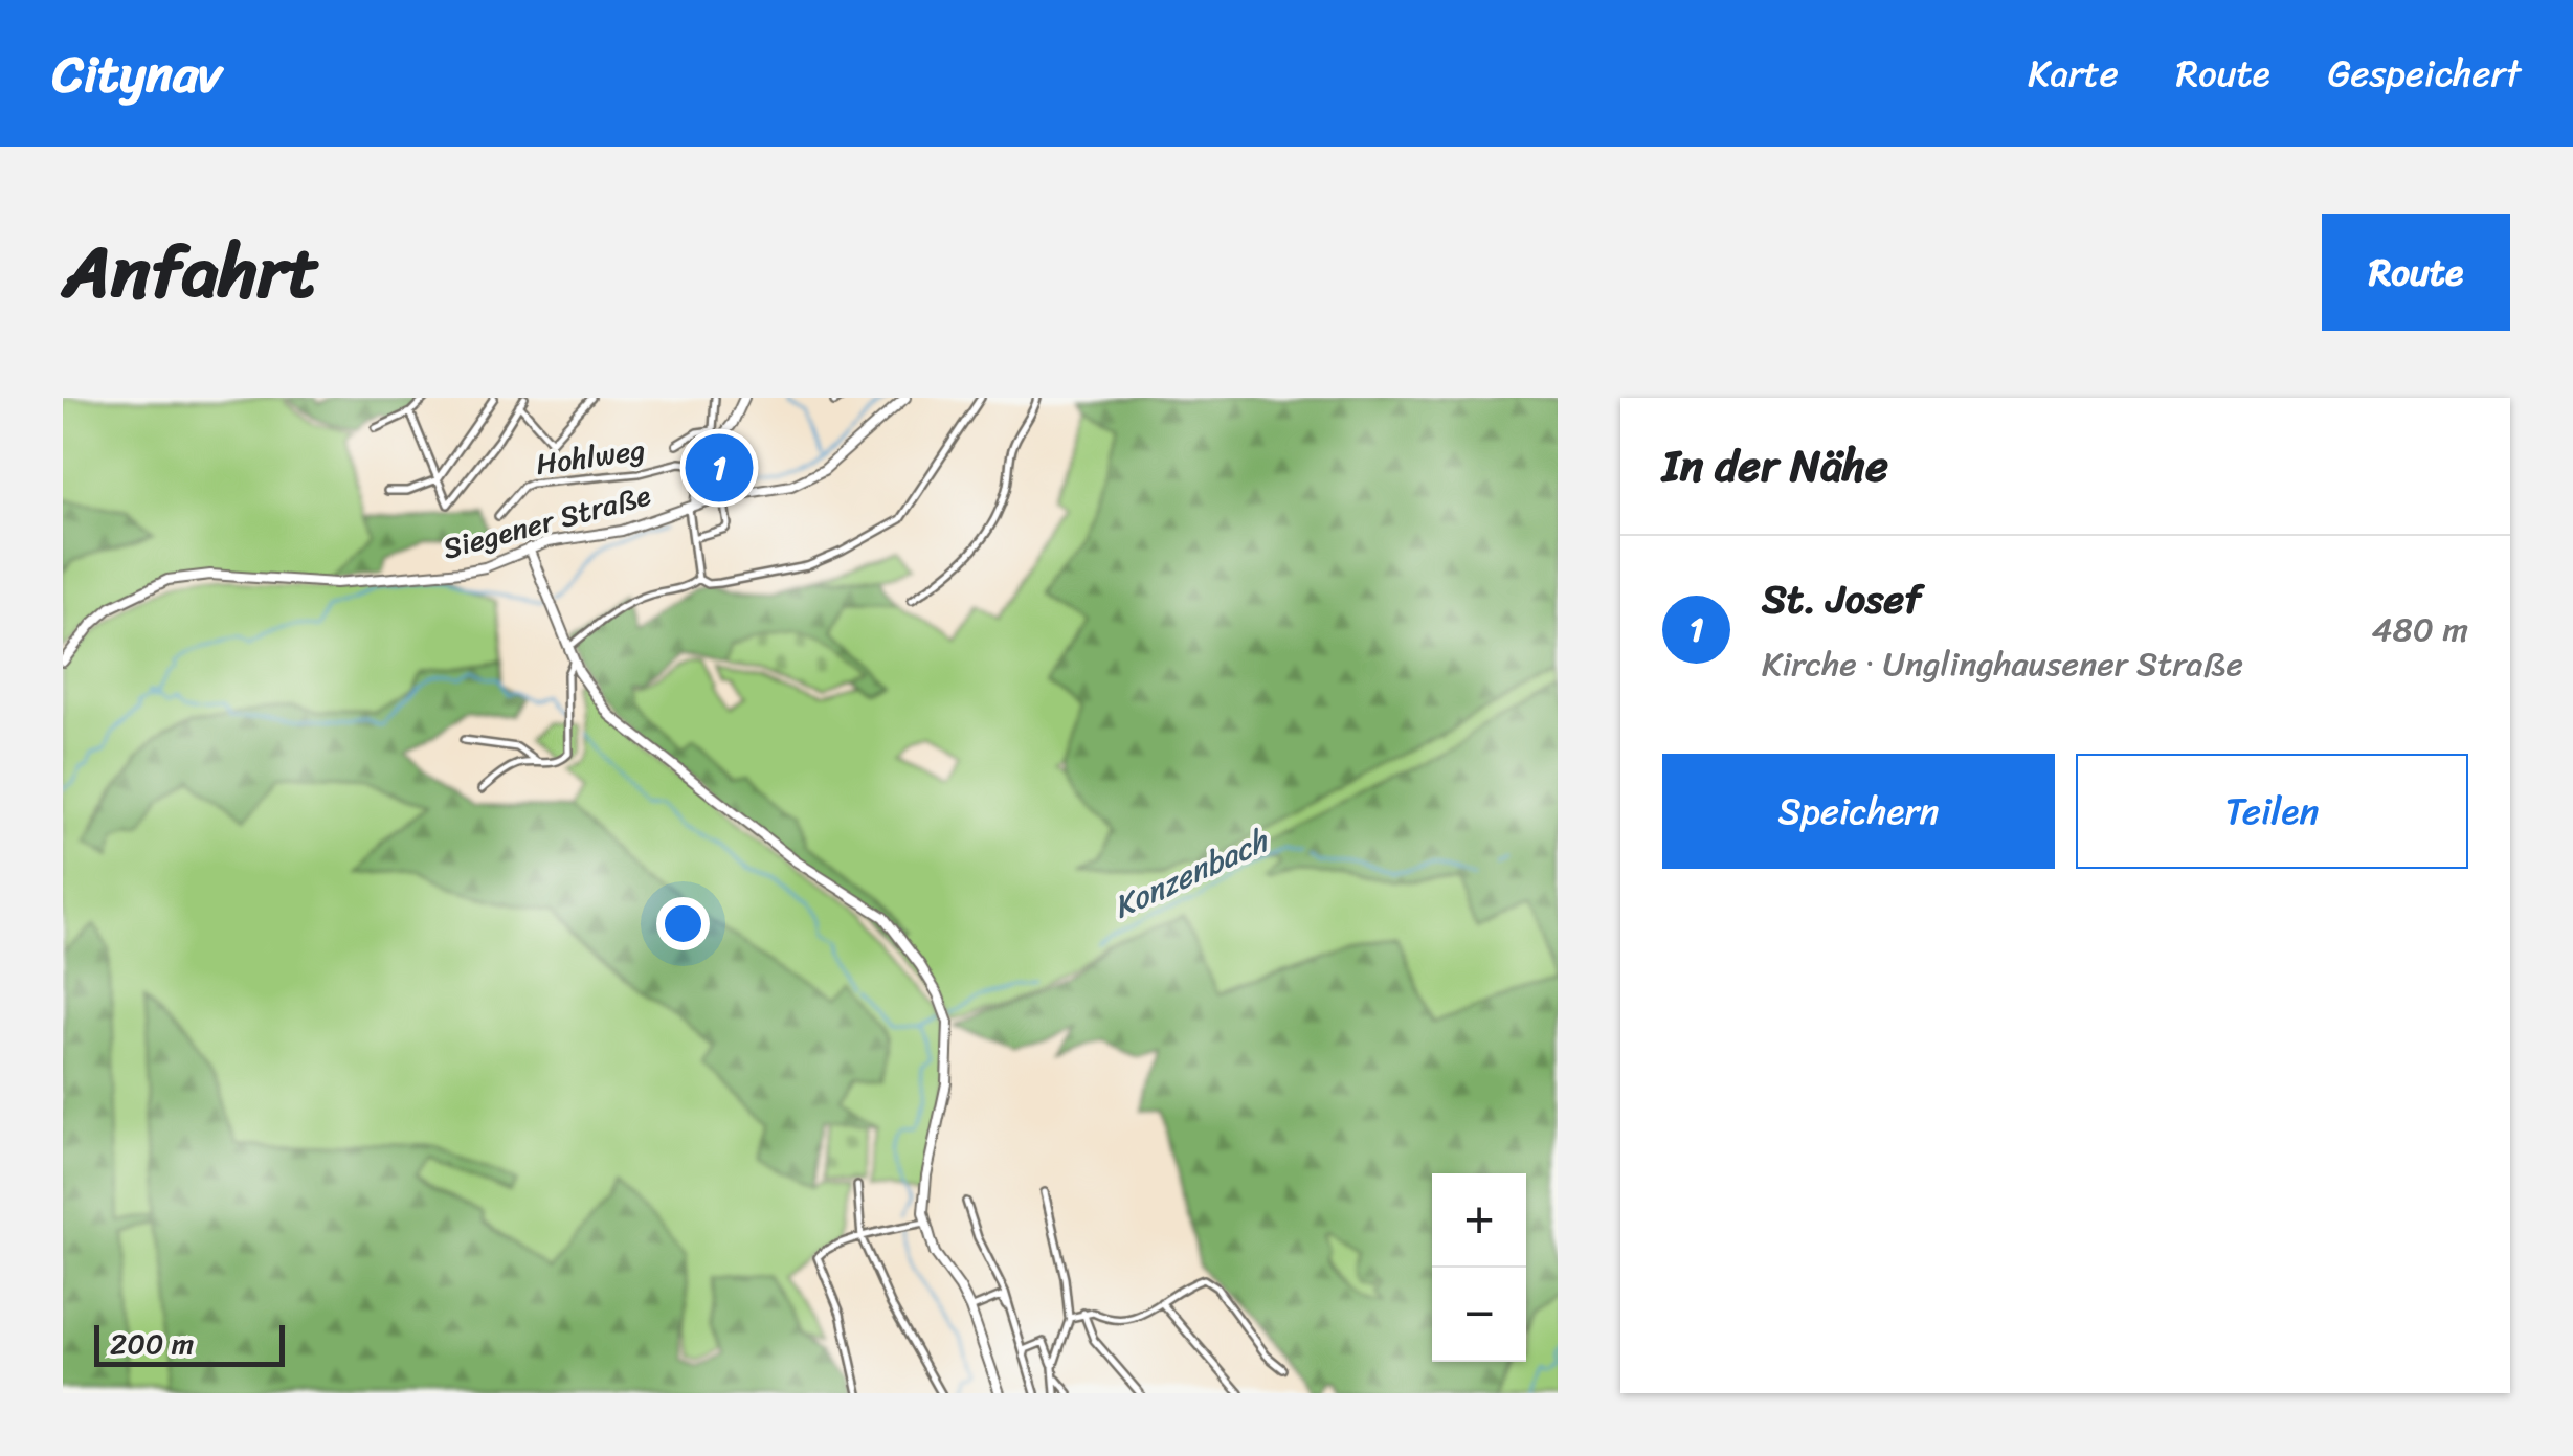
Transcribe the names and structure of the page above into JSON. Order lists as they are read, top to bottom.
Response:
{
  "streets": {
    "main road": ["Siegener Straße"],
    "street": ["Hohlweg"]
  },
  "water": ["Konzenbach"],
  "scale_bar": "200 m",
  "page": {
    "header": "Citynav",
    "nav": ["Karte", "Route", "Gespeichert"],
    "title": "Anfahrt",
    "buttons": [
      "Route",
      ["Speichern", "Teilen"]
    ],
    "heading": "In der Nähe",
    "pins": "1",
    "list": [
      {
        "mark": "1",
        "name": "St. Josef",
        "note": "Kirche · Unglinghausener Straße",
        "value": "480 m"
      }
    ],
    "map_buttons": ["+", "−"],
    "scale": "200 m"
  }
}
